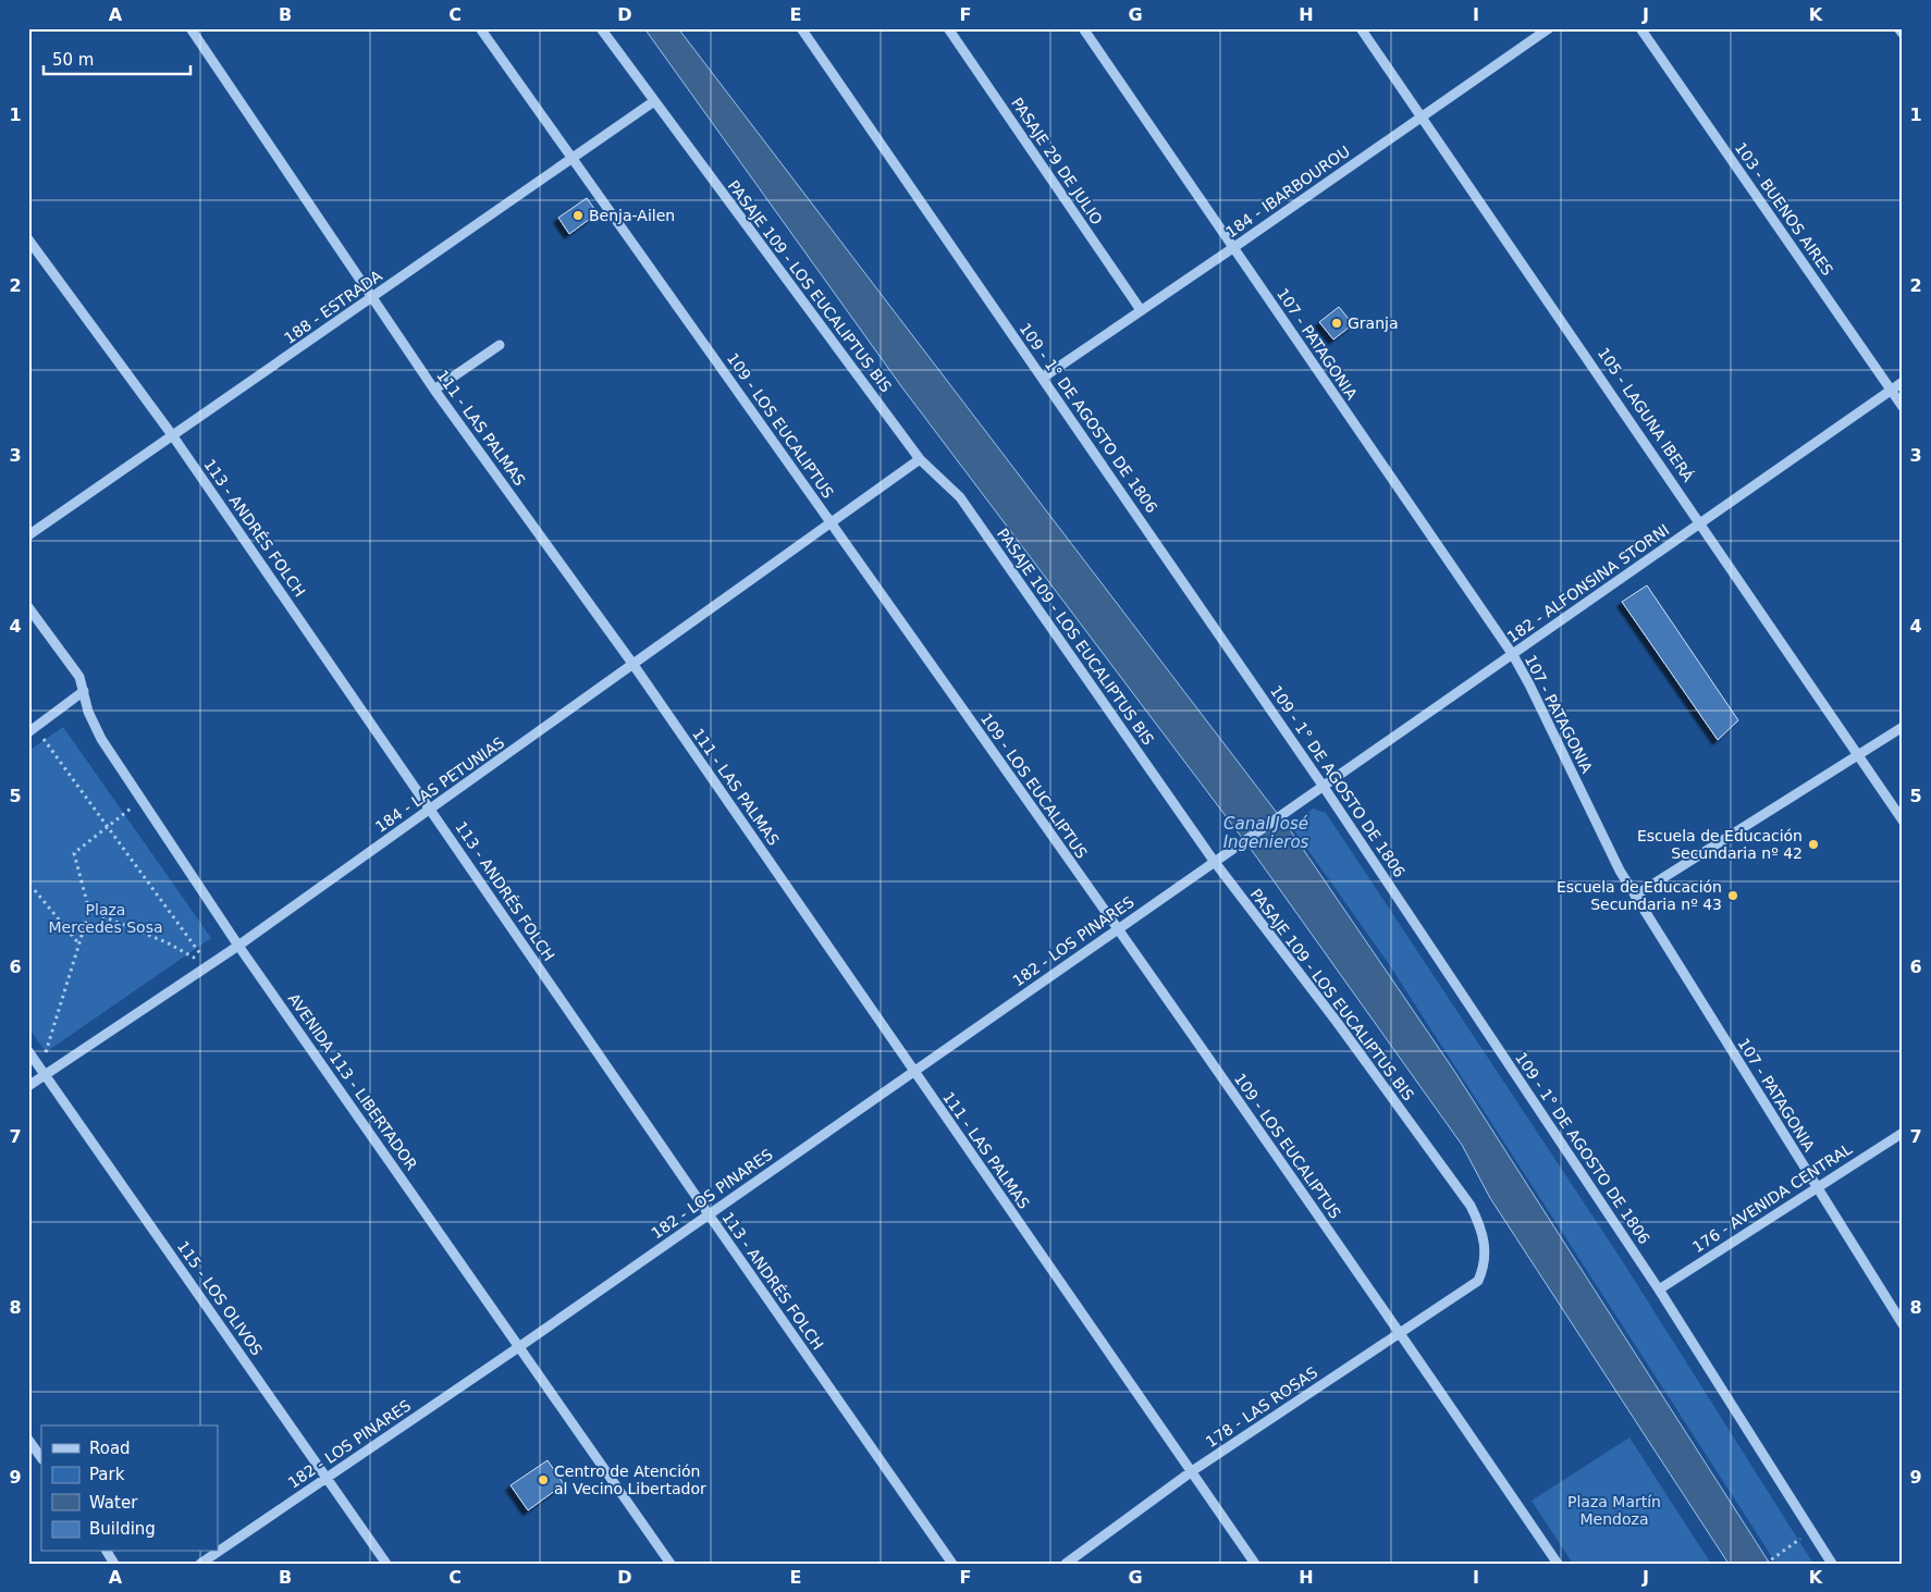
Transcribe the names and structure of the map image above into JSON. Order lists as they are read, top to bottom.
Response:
{
  "streets": {
    "street": [
      "PASAJE 29 DE JULIO",
      "184 - IBARBOUROU",
      "103 - BUENOS AIRES",
      "PASAJE 109 - LOS EUCALIPTUS BIS",
      "188 - ESTRADA",
      "107 - PATAGONIA",
      "105 - LAGUNA IBERÁ",
      "109 - 1° DE AGOSTO DE 1806",
      "109 - LOS EUCALIPTUS",
      "111 - LAS PALMAS",
      "113 - ANDRÉS FOLCH",
      "182 - ALFONSINA STORNI",
      "184 - LAS PETUNIAS",
      "182 - LOS PINARES",
      "AVENIDA 113 - LIBERTADOR",
      "176 - AVENIDA CENTRAL",
      "115 - LOS OLIVOS",
      "178 - LAS ROSAS"
    ]
  },
  "crossings": [
    ["PASAJE 29 DE JULIO", "184 - IBARBOUROU"],
    ["184 - IBARBOUROU", "107 - PATAGONIA"],
    ["184 - IBARBOUROU", "105 - LAGUNA IBERÁ"],
    ["184 - IBARBOUROU", "109 - 1° DE AGOSTO DE 1806"],
    ["103 - BUENOS AIRES", "182 - ALFONSINA STORNI"],
    ["PASAJE 109 - LOS EUCALIPTUS BIS", "188 - ESTRADA"],
    ["PASAJE 109 - LOS EUCALIPTUS BIS", "184 - LAS PETUNIAS"],
    ["PASAJE 109 - LOS EUCALIPTUS BIS", "182 - LOS PINARES"],
    ["PASAJE 109 - LOS EUCALIPTUS BIS", "178 - LAS ROSAS"],
    ["188 - ESTRADA", "109 - LOS EUCALIPTUS"],
    ["188 - ESTRADA", "111 - LAS PALMAS"],
    ["188 - ESTRADA", "113 - ANDRÉS FOLCH"],
    ["107 - PATAGONIA", "182 - ALFONSINA STORNI"],
    ["107 - PATAGONIA", "176 - AVENIDA CENTRAL"],
    ["105 - LAGUNA IBERÁ", "182 - ALFONSINA STORNI"],
    ["109 - 1° DE AGOSTO DE 1806", "182 - ALFONSINA STORNI"],
    ["109 - 1° DE AGOSTO DE 1806", "176 - AVENIDA CENTRAL"],
    ["109 - LOS EUCALIPTUS", "184 - LAS PETUNIAS"],
    ["109 - LOS EUCALIPTUS", "182 - LOS PINARES"],
    ["109 - LOS EUCALIPTUS", "178 - LAS ROSAS"],
    ["111 - LAS PALMAS", "184 - LAS PETUNIAS"],
    ["111 - LAS PALMAS", "182 - LOS PINARES"],
    ["111 - LAS PALMAS", "178 - LAS ROSAS"],
    ["113 - ANDRÉS FOLCH", "184 - LAS PETUNIAS"],
    ["113 - ANDRÉS FOLCH", "182 - LOS PINARES"],
    ["182 - ALFONSINA STORNI", "182 - LOS PINARES"],
    ["184 - LAS PETUNIAS", "AVENIDA 113 - LIBERTADOR"],
    ["184 - LAS PETUNIAS", "115 - LOS OLIVOS"],
    ["182 - LOS PINARES", "AVENIDA 113 - LIBERTADOR"],
    ["182 - LOS PINARES", "115 - LOS OLIVOS"]
  ],
  "water": ["Canal José Ingenieros"],
  "parks": ["Plaza Mercedes Sosa", "Plaza Martín Mendoza"],
  "places": [
    "Benja-Ailen",
    "Granja",
    "Escuela de Educación Secundaria nº 42",
    "Escuela de Educación Secundaria nº 43",
    "Centro de Atención al Vecino Libertador"
  ],
  "legend": [
    "Road",
    "Park",
    "Water",
    "Building"
  ],
  "scale_bar": "50 m",
  "grid": {
    "columns": [
      "A",
      "B",
      "C",
      "D",
      "E",
      "F",
      "G",
      "H",
      "I",
      "J",
      "K"
    ],
    "rows": [
      "1",
      "2",
      "3",
      "4",
      "5",
      "6",
      "7",
      "8",
      "9"
    ]
  }
}
